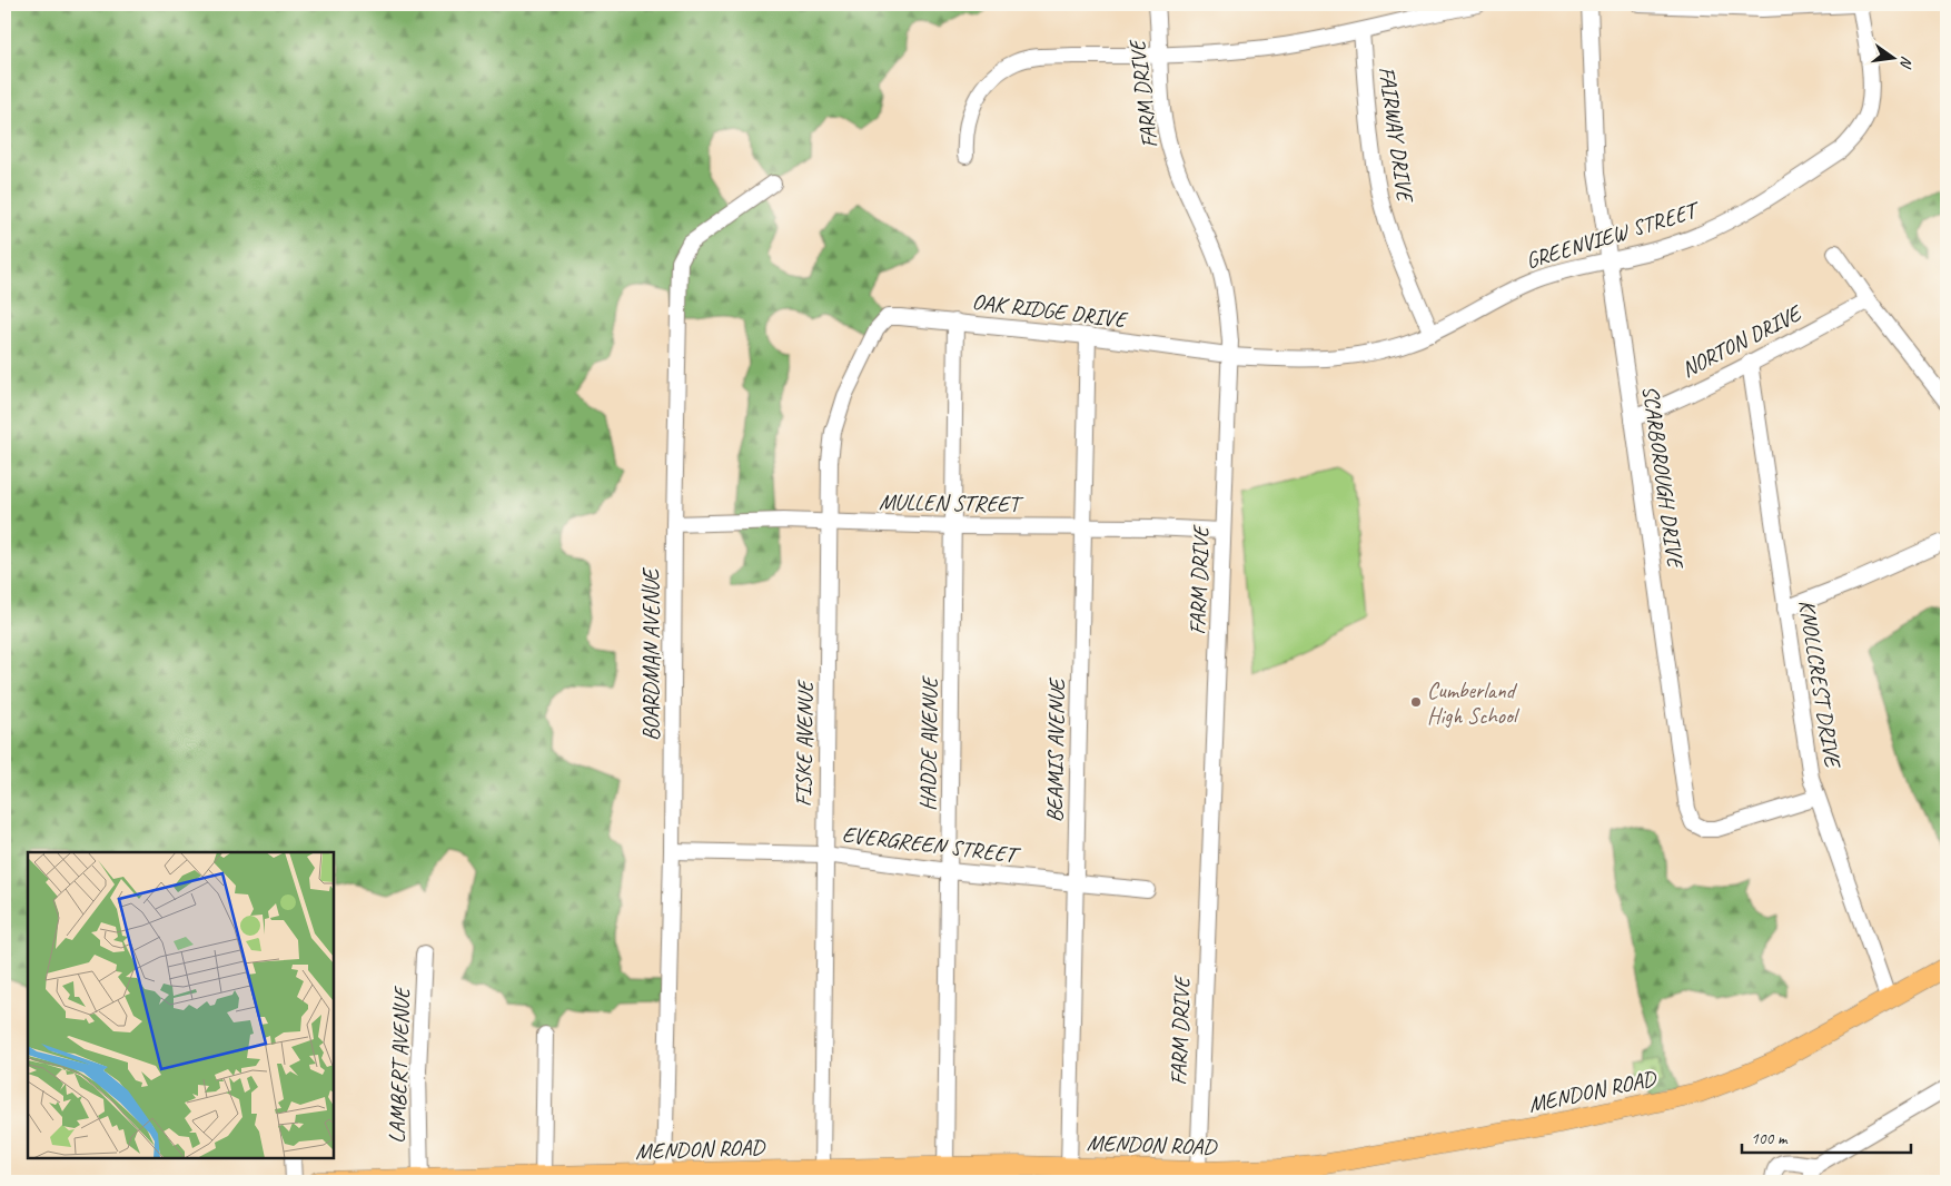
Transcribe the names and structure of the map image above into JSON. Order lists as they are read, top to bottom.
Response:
{
  "streets": {
    "main road": ["MENDON ROAD"],
    "street": [
      "FARM DRIVE",
      "FAIRWAY DRIVE",
      "GREENVIEW STREET",
      "OAK RIDGE DRIVE",
      "NORTON DRIVE",
      "SCARBOROUGH DRIVE",
      "MULLEN STREET",
      "BOARDMAN AVENUE",
      "KNOLLCREST DRIVE",
      "FISKE AVENUE",
      "HADDE AVENUE",
      "BEAMIS AVENUE",
      "EVERGREEN STREET",
      "LAMBERT AVENUE"
    ]
  },
  "crossings": [
    ["FARM DRIVE", "GREENVIEW STREET"],
    ["FARM DRIVE", "OAK RIDGE DRIVE"],
    ["FARM DRIVE", "MULLEN STREET"],
    ["FARM DRIVE", "MENDON ROAD"],
    ["FAIRWAY DRIVE", "GREENVIEW STREET"],
    ["GREENVIEW STREET", "OAK RIDGE DRIVE"],
    ["GREENVIEW STREET", "SCARBOROUGH DRIVE"],
    ["OAK RIDGE DRIVE", "FISKE AVENUE"],
    ["OAK RIDGE DRIVE", "HADDE AVENUE"],
    ["OAK RIDGE DRIVE", "BEAMIS AVENUE"],
    ["NORTON DRIVE", "SCARBOROUGH DRIVE"],
    ["NORTON DRIVE", "KNOLLCREST DRIVE"],
    ["SCARBOROUGH DRIVE", "KNOLLCREST DRIVE"],
    ["MULLEN STREET", "BOARDMAN AVENUE"],
    ["MULLEN STREET", "FISKE AVENUE"],
    ["MULLEN STREET", "HADDE AVENUE"],
    ["MULLEN STREET", "BEAMIS AVENUE"],
    ["BOARDMAN AVENUE", "EVERGREEN STREET"],
    ["BOARDMAN AVENUE", "MENDON ROAD"],
    ["KNOLLCREST DRIVE", "MENDON ROAD"],
    ["FISKE AVENUE", "EVERGREEN STREET"],
    ["FISKE AVENUE", "MENDON ROAD"],
    ["HADDE AVENUE", "EVERGREEN STREET"],
    ["HADDE AVENUE", "MENDON ROAD"],
    ["BEAMIS AVENUE", "EVERGREEN STREET"],
    ["BEAMIS AVENUE", "MENDON ROAD"],
    ["LAMBERT AVENUE", "MENDON ROAD"]
  ],
  "places": ["Cumberland High School"],
  "scale_bar": "100 m",
  "north": "right"
}
